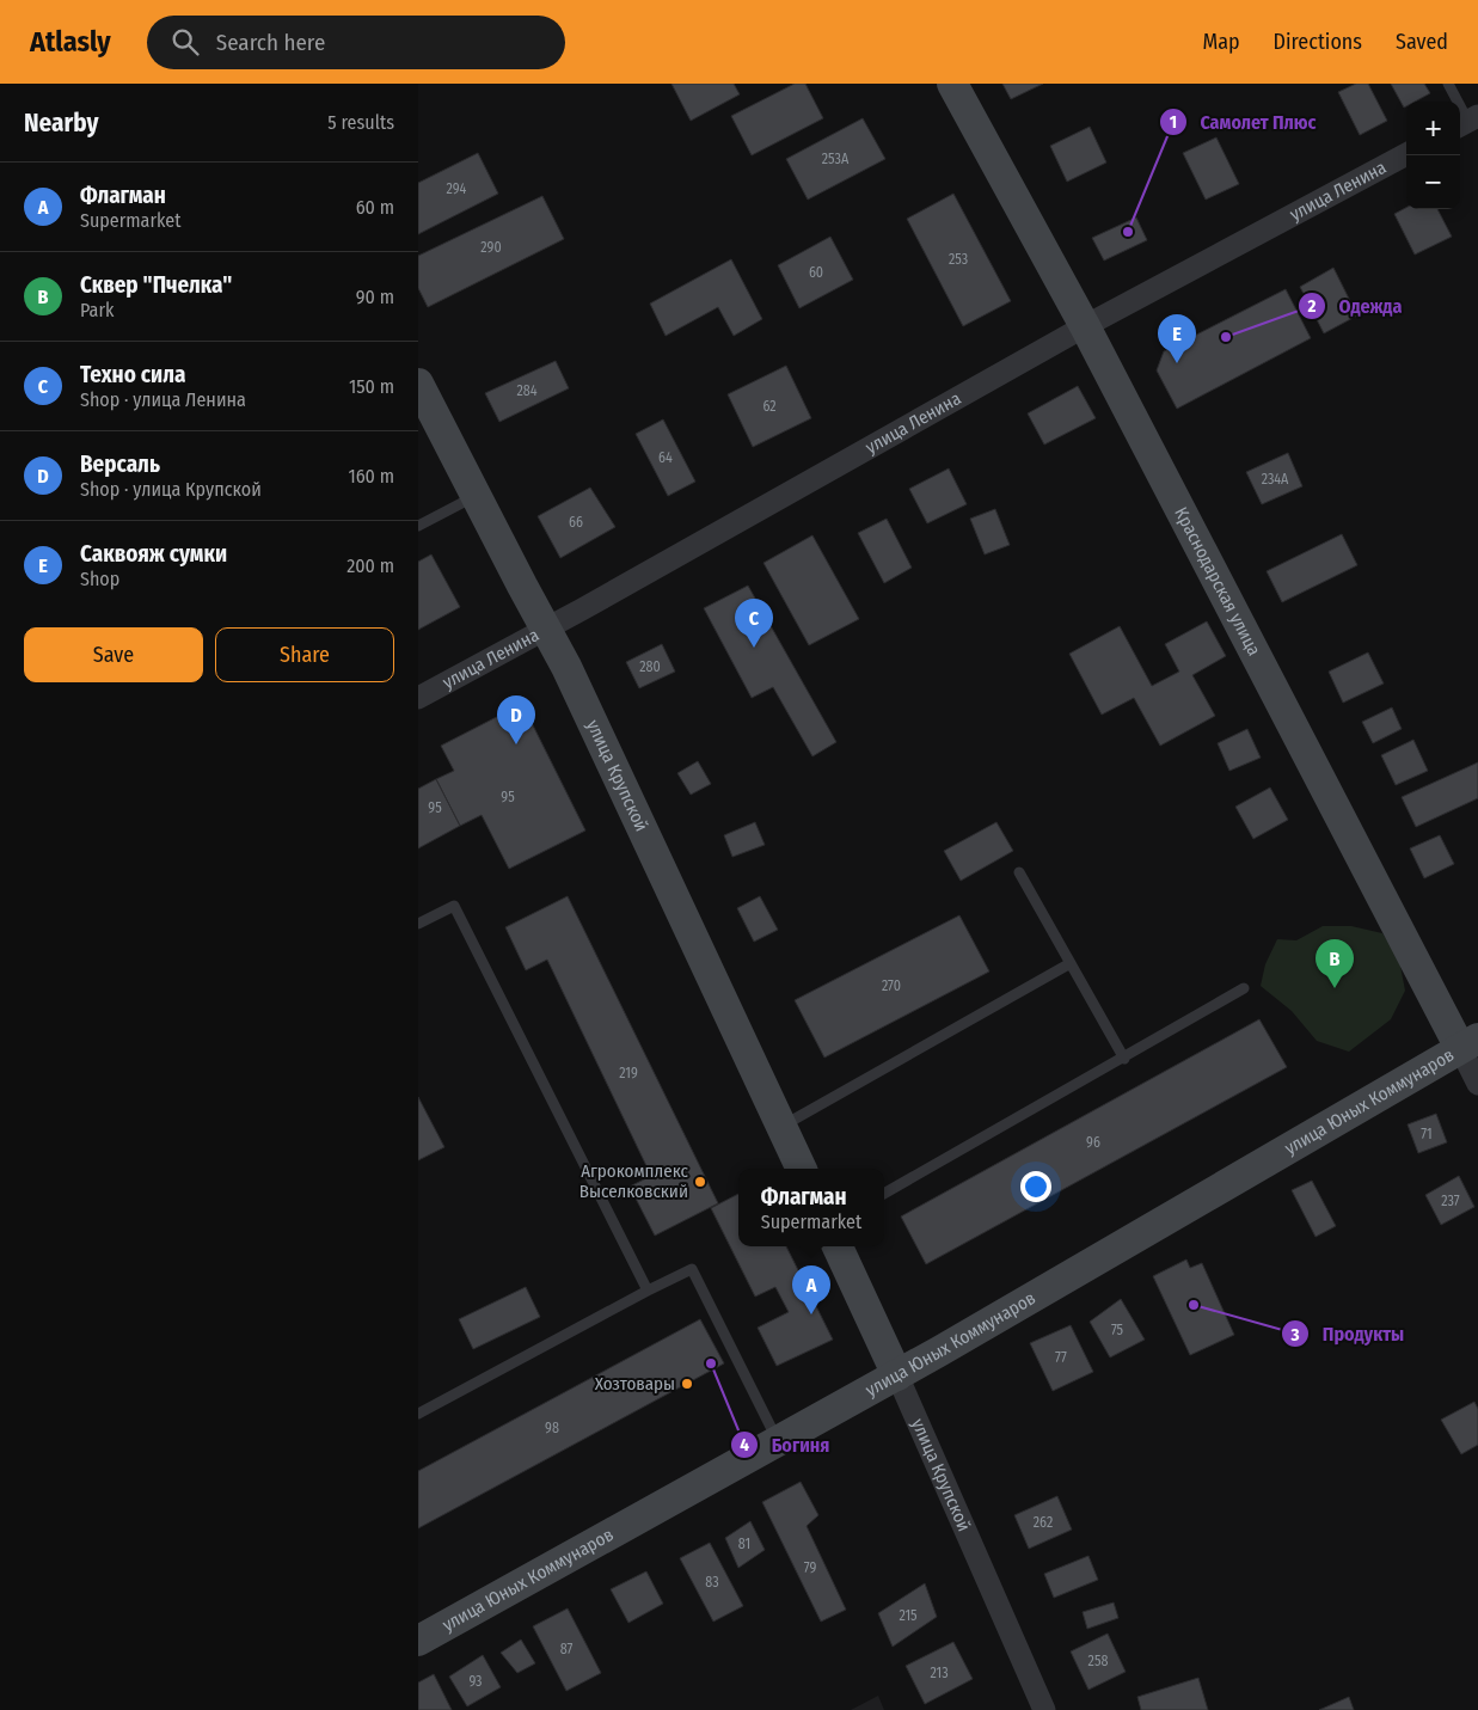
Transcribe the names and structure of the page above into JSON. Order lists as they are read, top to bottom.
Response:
{
  "streets": {
    "street": [
      "улица Ленина",
      "Краснодарская улица",
      "улица Крупской",
      "улица Юных Коммунаров"
    ]
  },
  "crossings": [
    ["улица Ленина", "Краснодарская улица"],
    ["улица Ленина", "улица Крупской"],
    ["Краснодарская улица", "улица Юных Коммунаров"],
    ["улица Крупской", "улица Юных Коммунаров"]
  ],
  "places": [
    "Самолет Плюс",
    "Одежда",
    "Агрокомплекс Выселковский",
    "Продукты",
    "Богиня",
    "Хозтовары"
  ],
  "house_numbers": [
    "253А",
    "294",
    "290",
    "253",
    "60",
    "284",
    "62",
    "64",
    "234А",
    "66",
    "280",
    "95",
    "95",
    "270",
    "219",
    "71",
    "96",
    "237",
    "75",
    "77",
    "98",
    "262",
    "81",
    "79",
    "83",
    "215",
    "87",
    "258",
    "213",
    "93"
  ],
  "page": {
    "header": "Atlasly",
    "search": "Search here",
    "nav": ["Map", "Directions", "Saved"],
    "heading": ["Nearby", "5 results"],
    "map_buttons": ["+", "−"],
    "list": [
      {
        "mark": "A",
        "name": "Флагман",
        "note": "Supermarket",
        "value": "60 m"
      },
      {
        "mark": "B",
        "name": "Сквер \"Пчелка\"",
        "note": "Park",
        "value": "90 m"
      },
      {
        "mark": "C",
        "name": "Техно сила",
        "note": "Shop · улица Ленина",
        "value": "150 m"
      },
      {
        "mark": "D",
        "name": "Версаль",
        "note": "Shop · улица Крупской",
        "value": "160 m"
      },
      {
        "mark": "E",
        "name": "Саквояж сумки",
        "note": "Shop",
        "value": "200 m"
      }
    ],
    "pins": [
      "E",
      "C",
      "D",
      "B",
      "A"
    ],
    "buttons": ["Save", "Share"],
    "popup": ["Флагман", "Supermarket"]
  }
}
